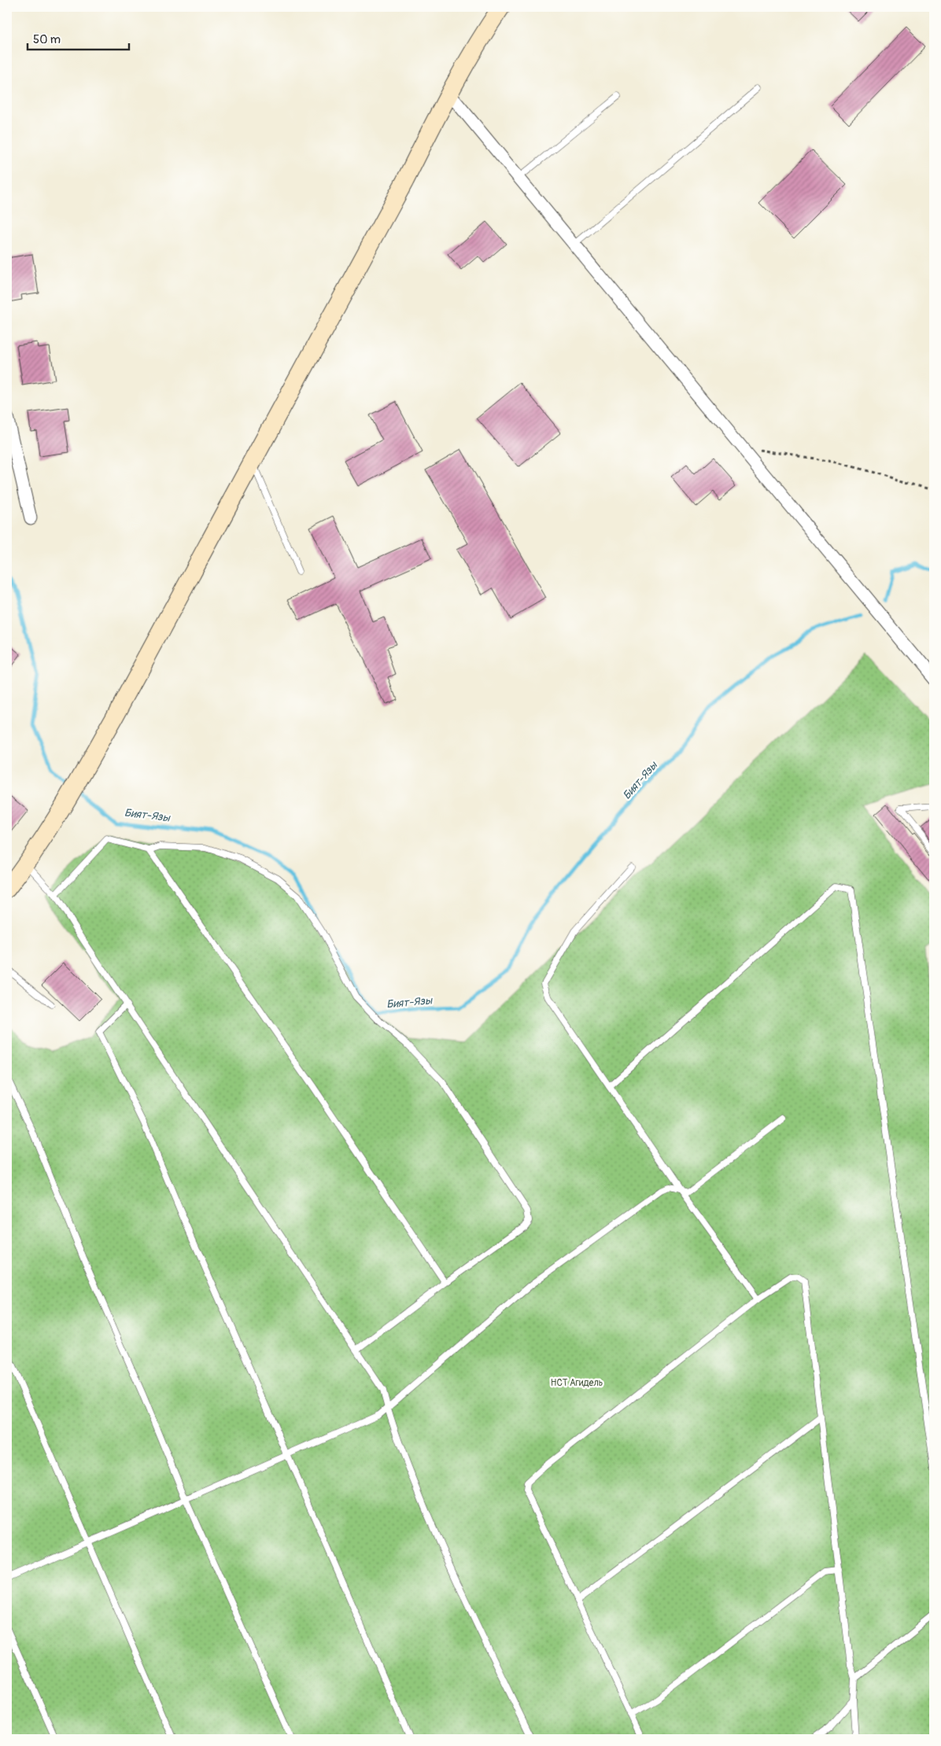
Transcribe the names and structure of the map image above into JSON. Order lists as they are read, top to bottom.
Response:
{
  "water": ["Бият-Язы"],
  "parks": ["НСТ Агидель"],
  "scale_bar": "50 m"
}
